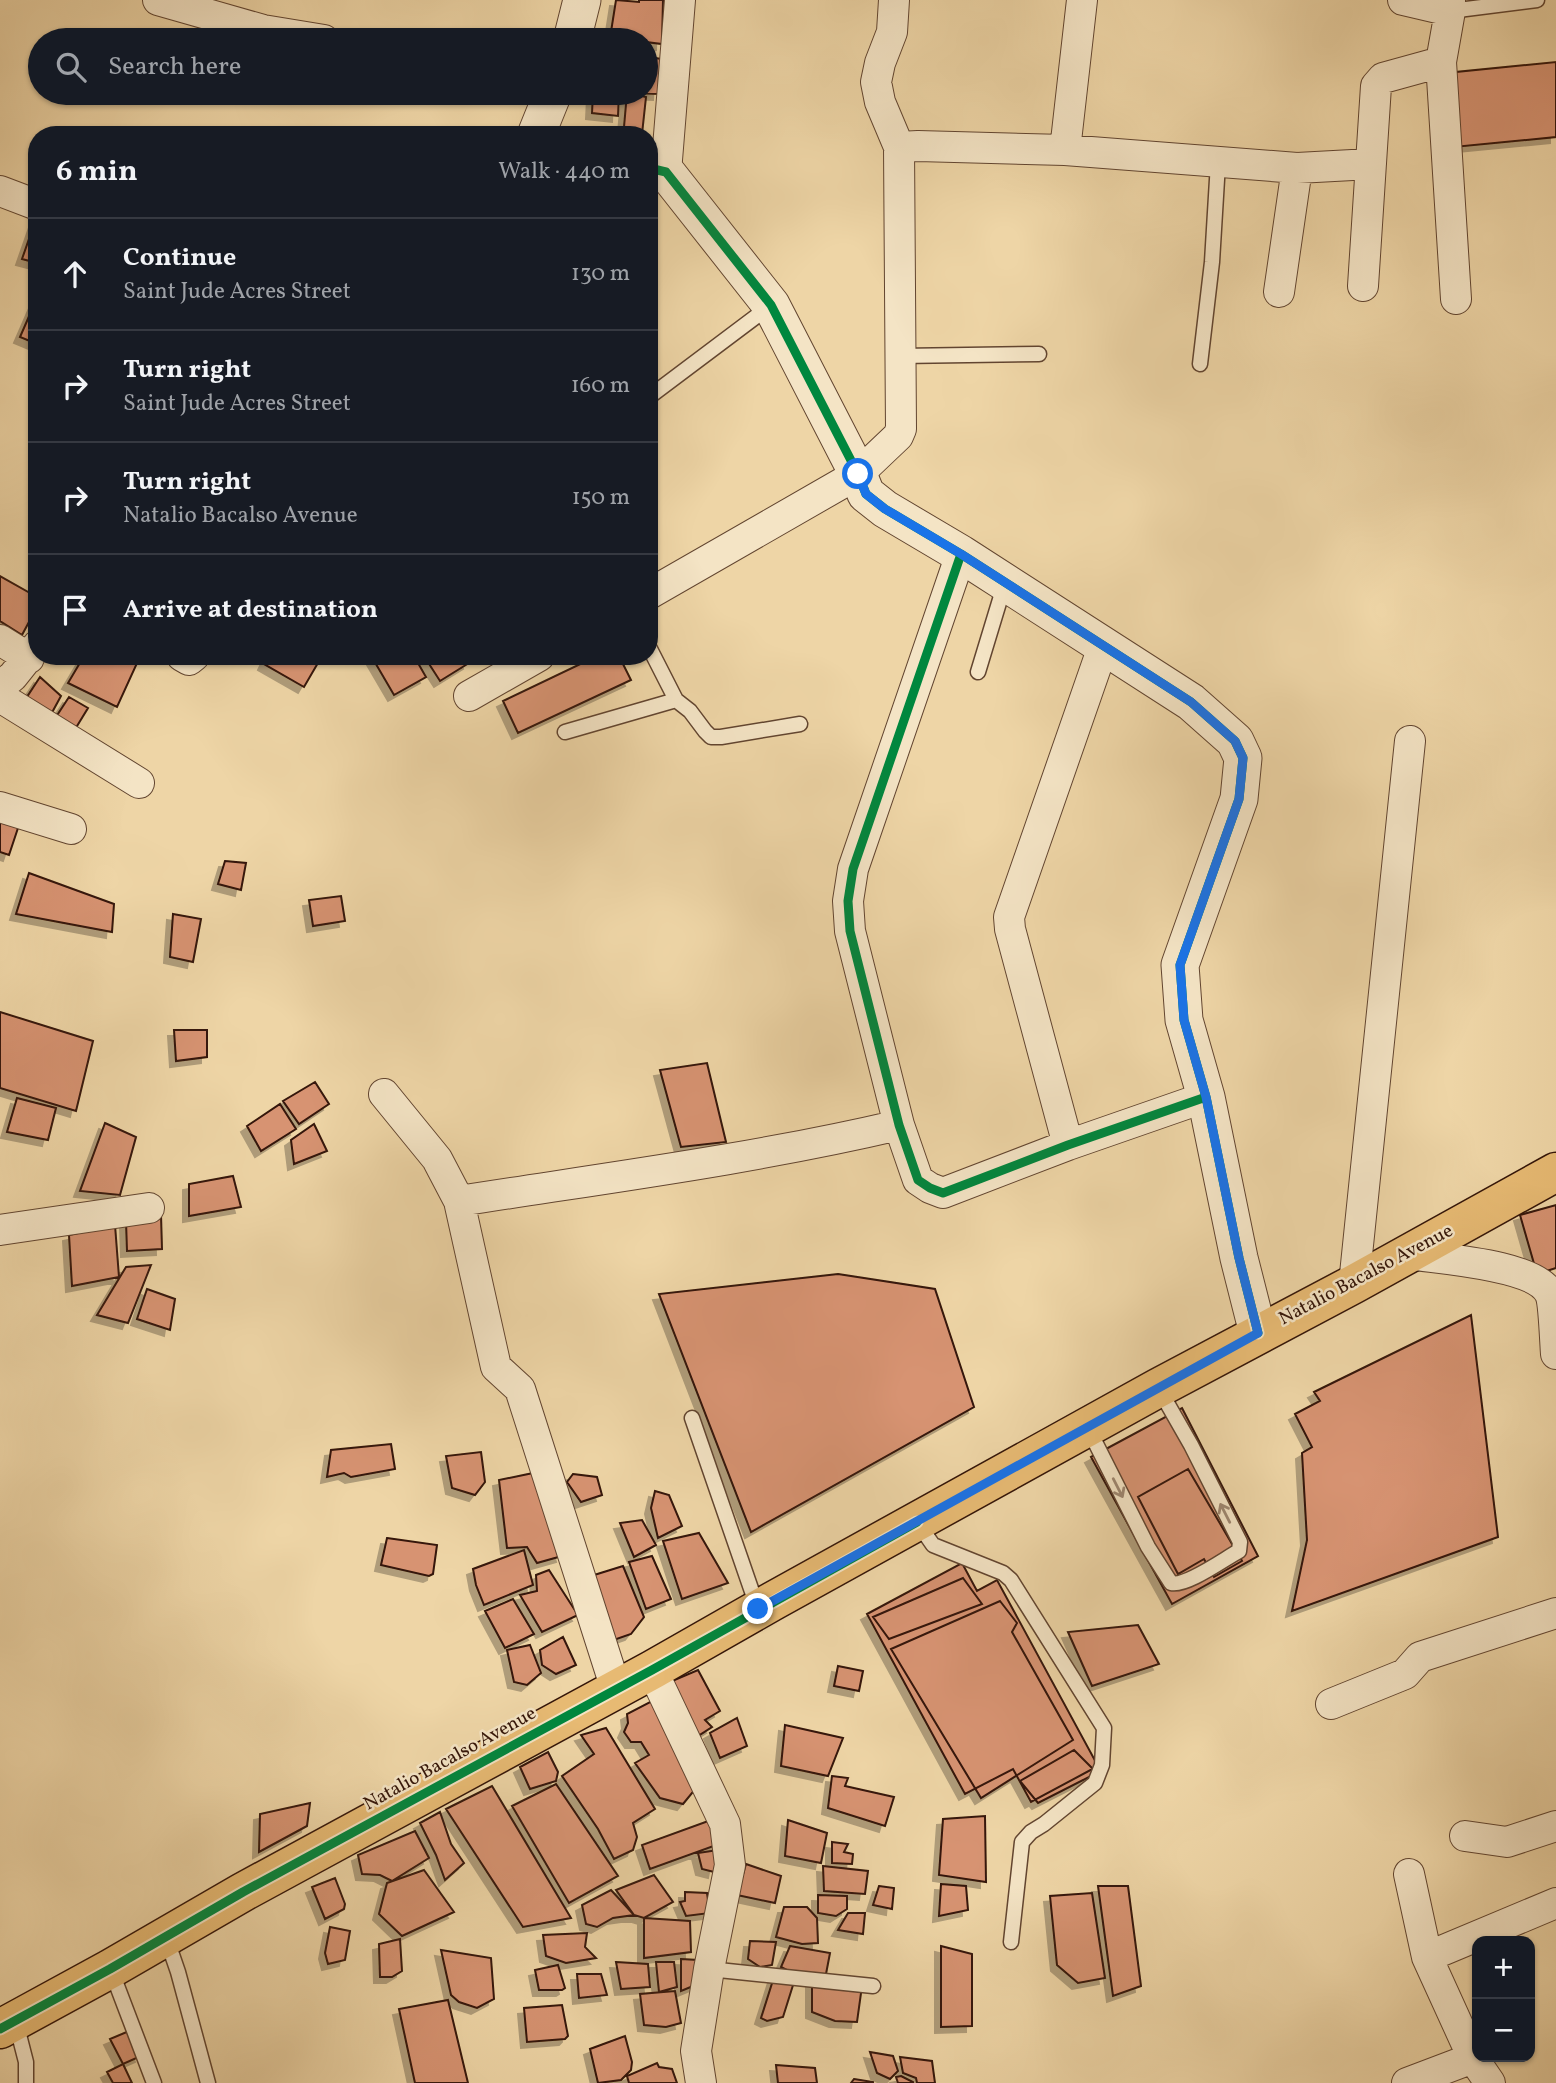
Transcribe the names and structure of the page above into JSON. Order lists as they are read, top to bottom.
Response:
{
  "streets": {
    "main road": ["Natalio Bacalso Avenue"]
  },
  "page": {
    "search": "Search here",
    "heading": ["6 min", "Walk · 440 m"],
    "list": [
      ["Continue", "Saint Jude Acres Street", "130 m"],
      ["Turn right", "Saint Jude Acres Street", "160 m"],
      ["Turn right", "Natalio Bacalso Avenue", "150 m"],
      "Arrive at destination"
    ],
    "map_buttons": ["+", "−"]
  }
}
